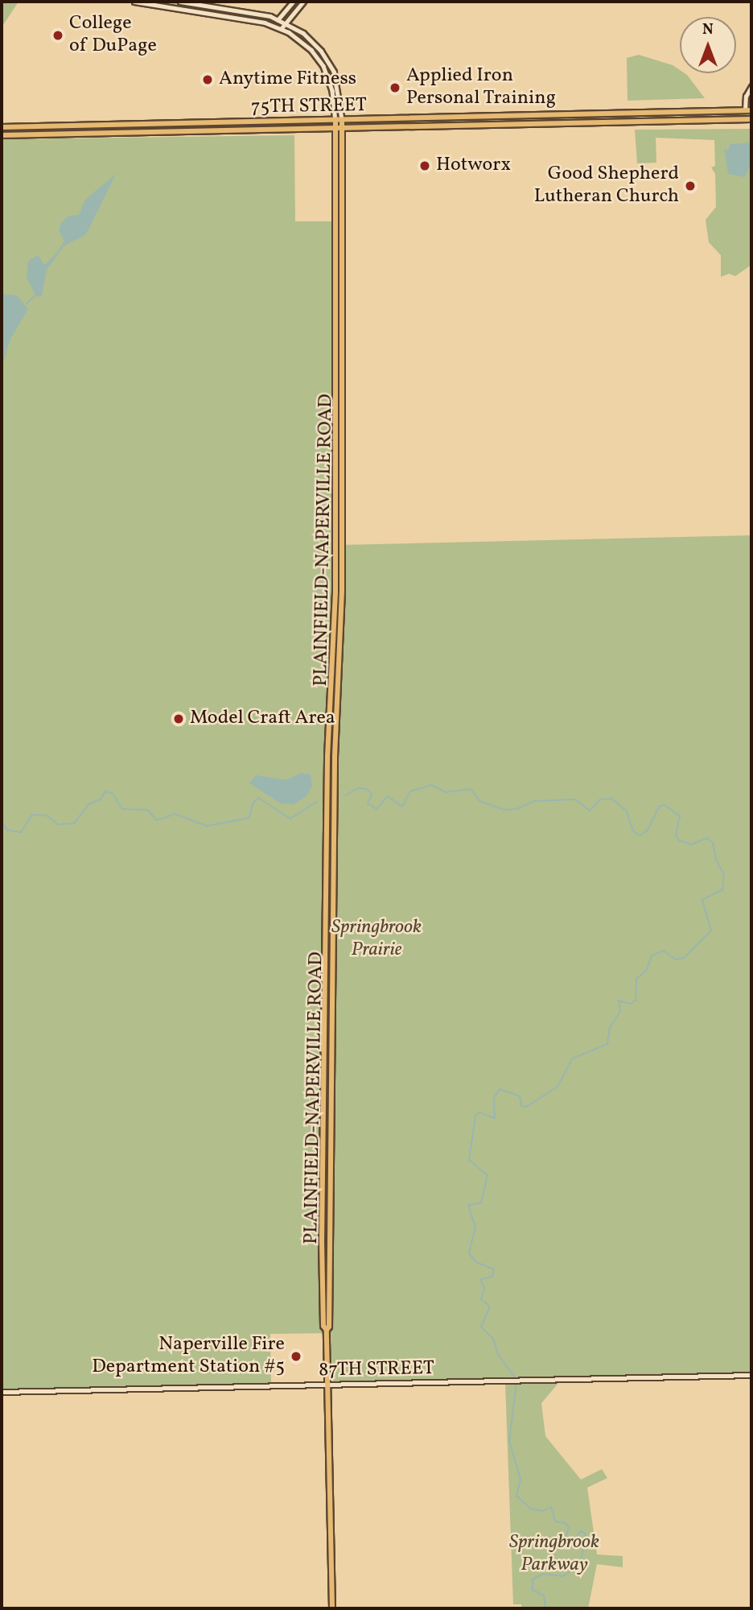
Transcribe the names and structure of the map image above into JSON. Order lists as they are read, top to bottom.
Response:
{
  "streets": {
    "main road": ["75TH STREET", "PLAINFIELD-NAPERVILLE ROAD"],
    "street": ["87TH STREET"]
  },
  "crossings": [
    ["75TH STREET", "PLAINFIELD-NAPERVILLE ROAD"],
    ["PLAINFIELD-NAPERVILLE ROAD", "87TH STREET"]
  ],
  "parks": ["Springbrook Prairie", "Springbrook Parkway"],
  "places": [
    "College of DuPage",
    "Anytime Fitness",
    "Applied Iron Personal Training",
    "Hotworx",
    "Good Shepherd Lutheran Church",
    "Model Craft Area",
    "Naperville Fire Department Station #5"
  ],
  "north": "top"
}
